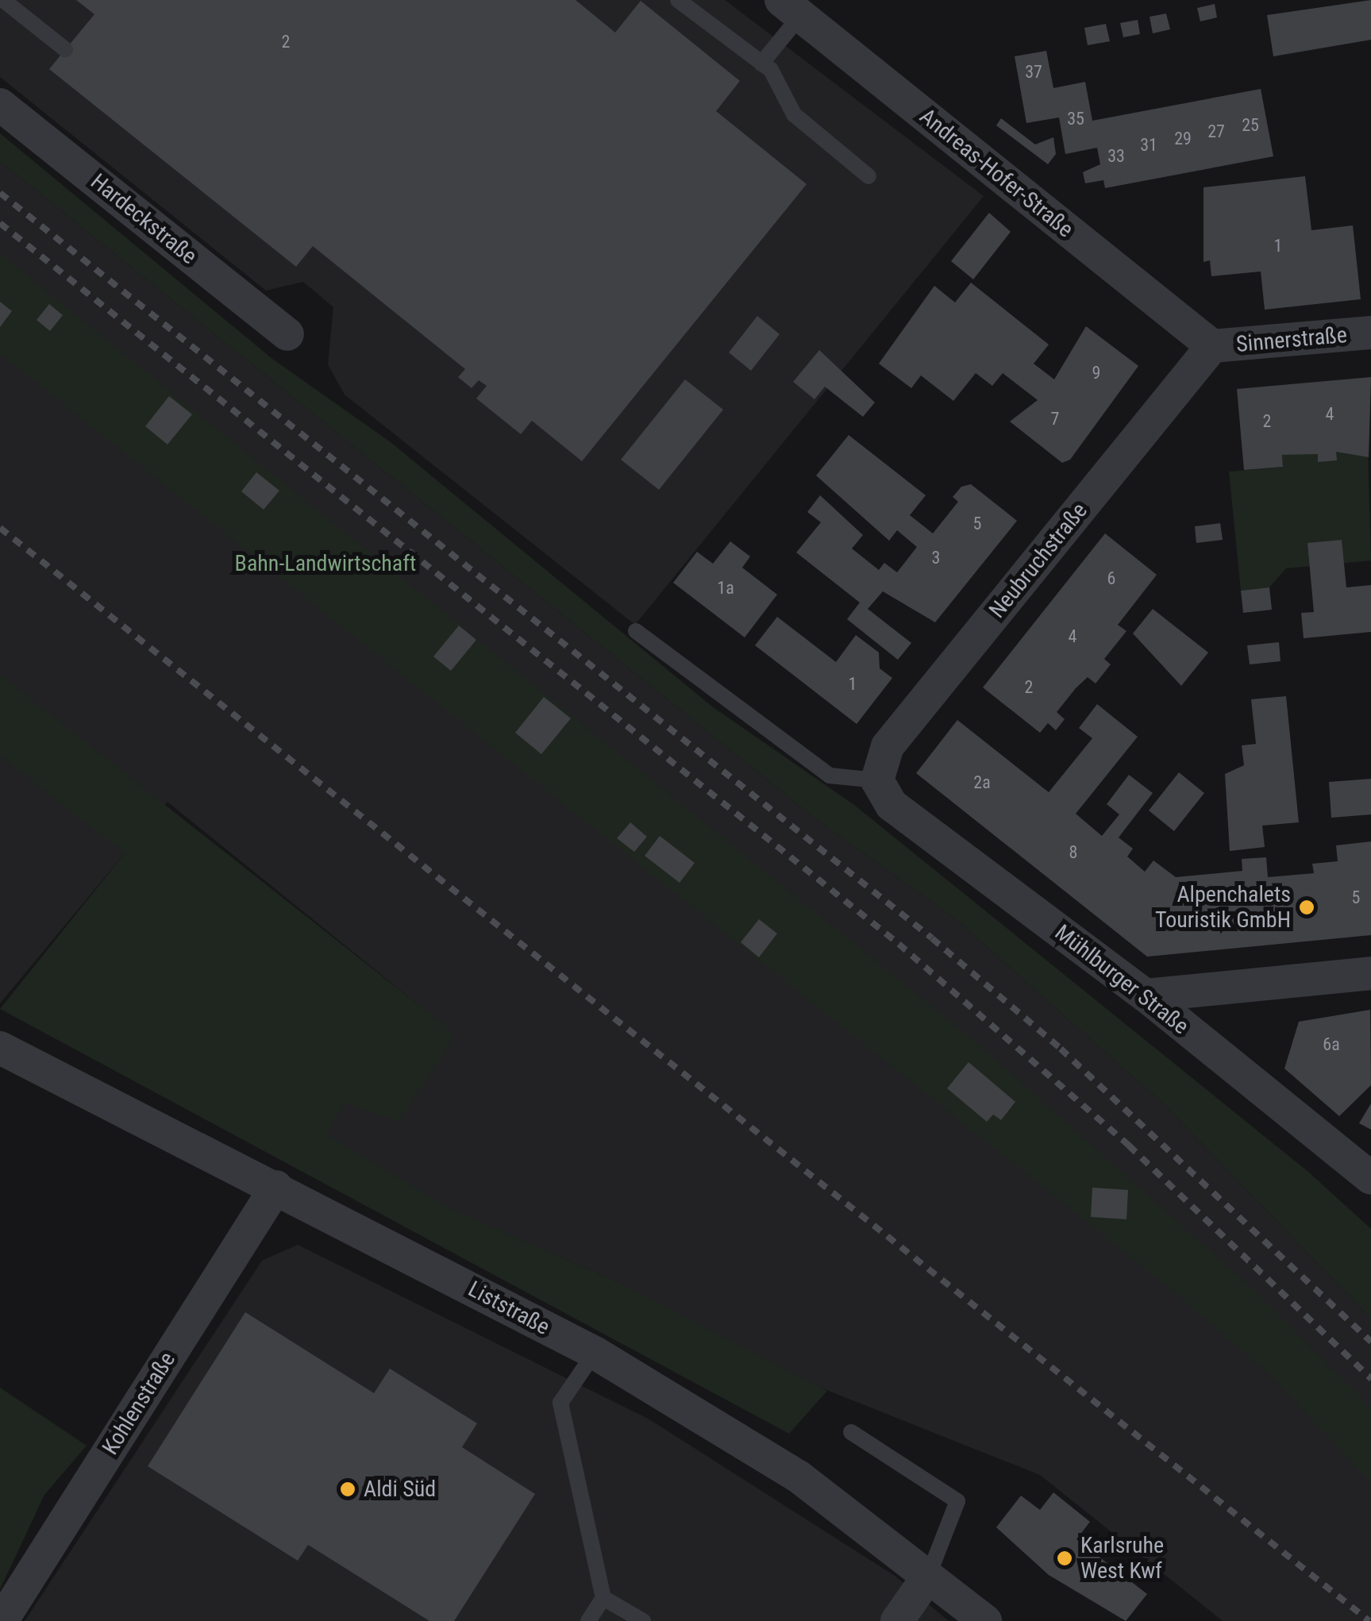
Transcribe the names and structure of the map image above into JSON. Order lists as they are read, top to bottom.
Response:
{
  "streets": {
    "street": [
      "Andreas-Hofer-Straße",
      "Hardeckstraße",
      "Sinnerstraße",
      "Neubruchstraße",
      "Mühlburger Straße",
      "Liststraße",
      "Kohlenstraße"
    ]
  },
  "crossings": [
    ["Andreas-Hofer-Straße", "Sinnerstraße"],
    ["Andreas-Hofer-Straße", "Neubruchstraße"],
    ["Sinnerstraße", "Neubruchstraße"],
    ["Neubruchstraße", "Mühlburger Straße"],
    ["Liststraße", "Kohlenstraße"]
  ],
  "parks": ["Bahn-Landwirtschaft"],
  "places": ["Alpenchalets Touristik GmbH", "Aldi Süd", "Karlsruhe West Kwf"],
  "house_numbers": [
    "2",
    "37",
    "35",
    "25",
    "27",
    "29",
    "31",
    "33",
    "1",
    "9",
    "4",
    "7",
    "2",
    "5",
    "3",
    "6",
    "1a",
    "4",
    "1",
    "2",
    "2a",
    "8",
    "5",
    "6a"
  ]
}
